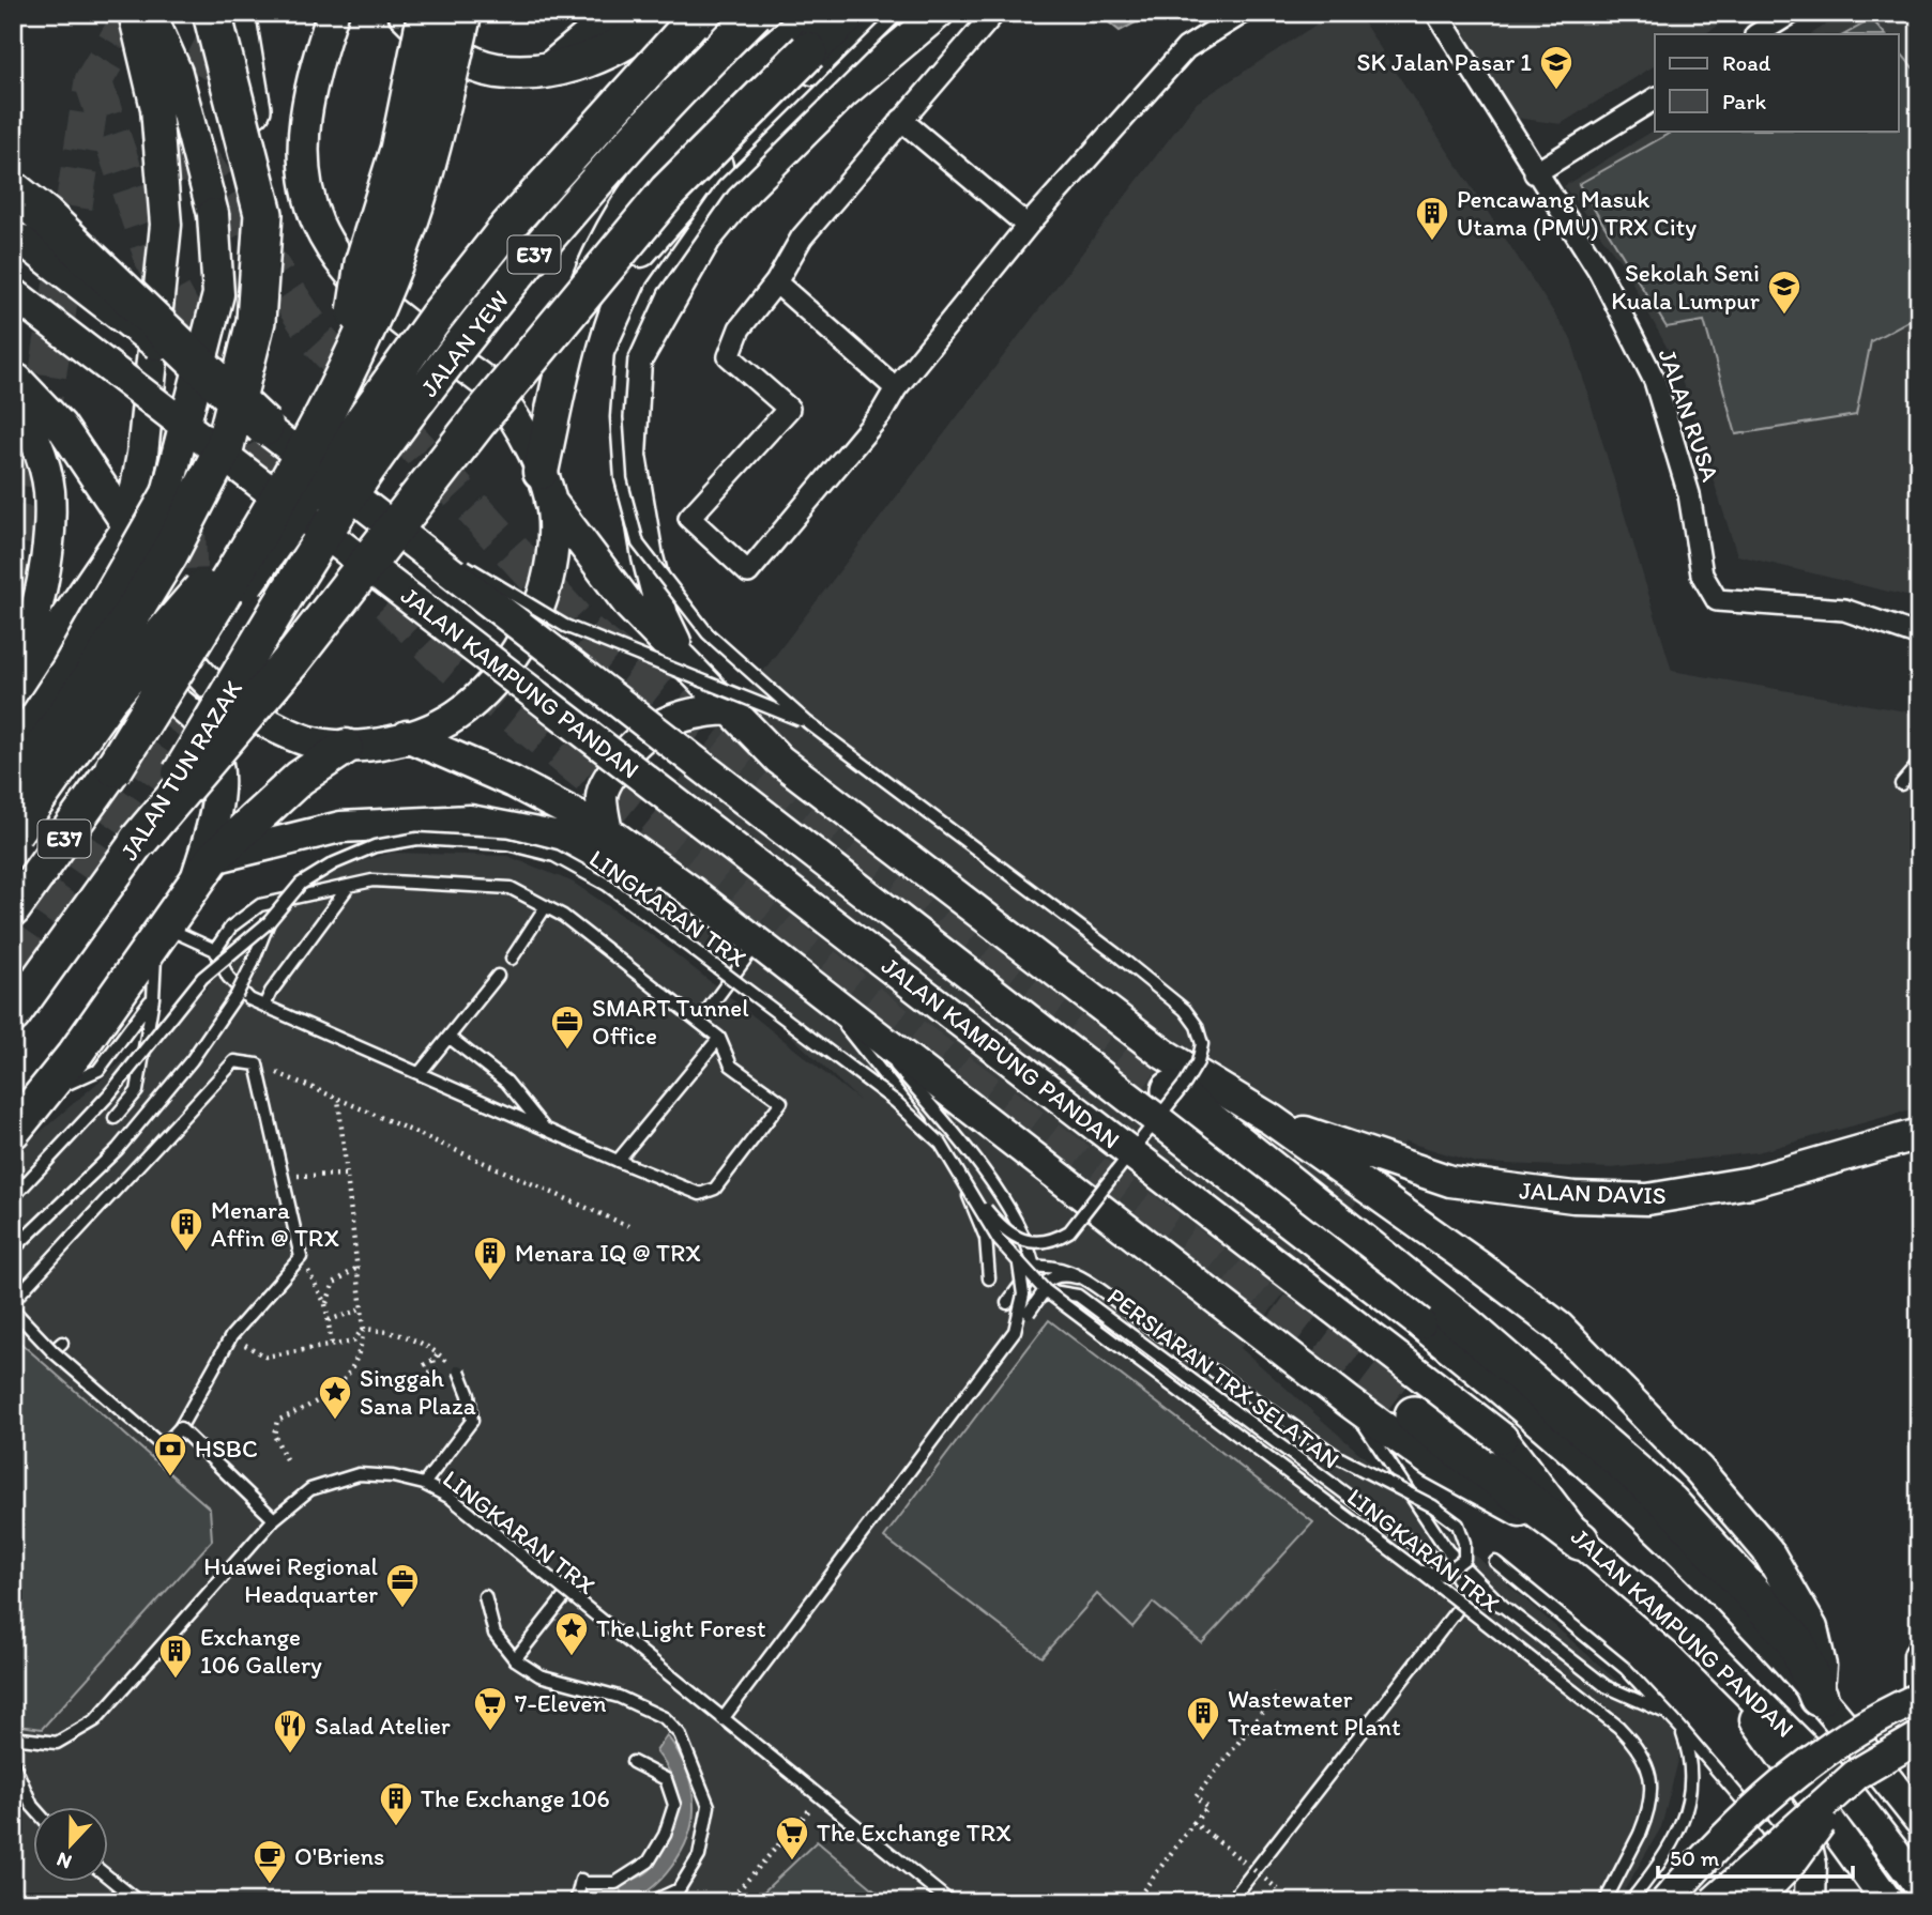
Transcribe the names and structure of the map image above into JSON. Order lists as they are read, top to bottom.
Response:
{
  "streets": {
    "main road": [
      "E37",
      "JALAN YEW",
      "JALAN KAMPUNG PANDAN",
      "JALAN TUN RAZAK",
      "JALAN DAVIS"
    ],
    "street": ["JALAN RUSA"],
    "lane": ["LINGKARAN TRX", "PERSIARAN TRX SELATAN"]
  },
  "crossings": [
    ["JALAN YEW", "JALAN KAMPUNG PANDAN"],
    ["JALAN YEW", "JALAN TUN RAZAK"],
    ["JALAN KAMPUNG PANDAN", "JALAN TUN RAZAK"]
  ],
  "places": {
    "school or university": ["SK Jalan Pasar 1", "Sekolah Seni Kuala Lumpur"],
    "building": [
      "Pencawang Masuk Utama (PMU) TRX City",
      "Menara Affin @ TRX",
      "Menara IQ @ TRX",
      "Exchange 106 Gallery",
      "Wastewater Treatment Plant",
      "The Exchange 106"
    ],
    "office": ["SMART Tunnel Office", "Huawei Regional Headquarter"],
    "place": ["Singgah Sana Plaza", "The Light Forest"],
    "bank": ["HSBC"],
    "supermarket": ["7-Eleven", "The Exchange TRX"],
    "restaurant": ["Salad Atelier"],
    "cafe": ["O'Briens"]
  },
  "legend": ["Road", "Park"],
  "scale_bar": "50 m",
  "north": "bottom"
}
